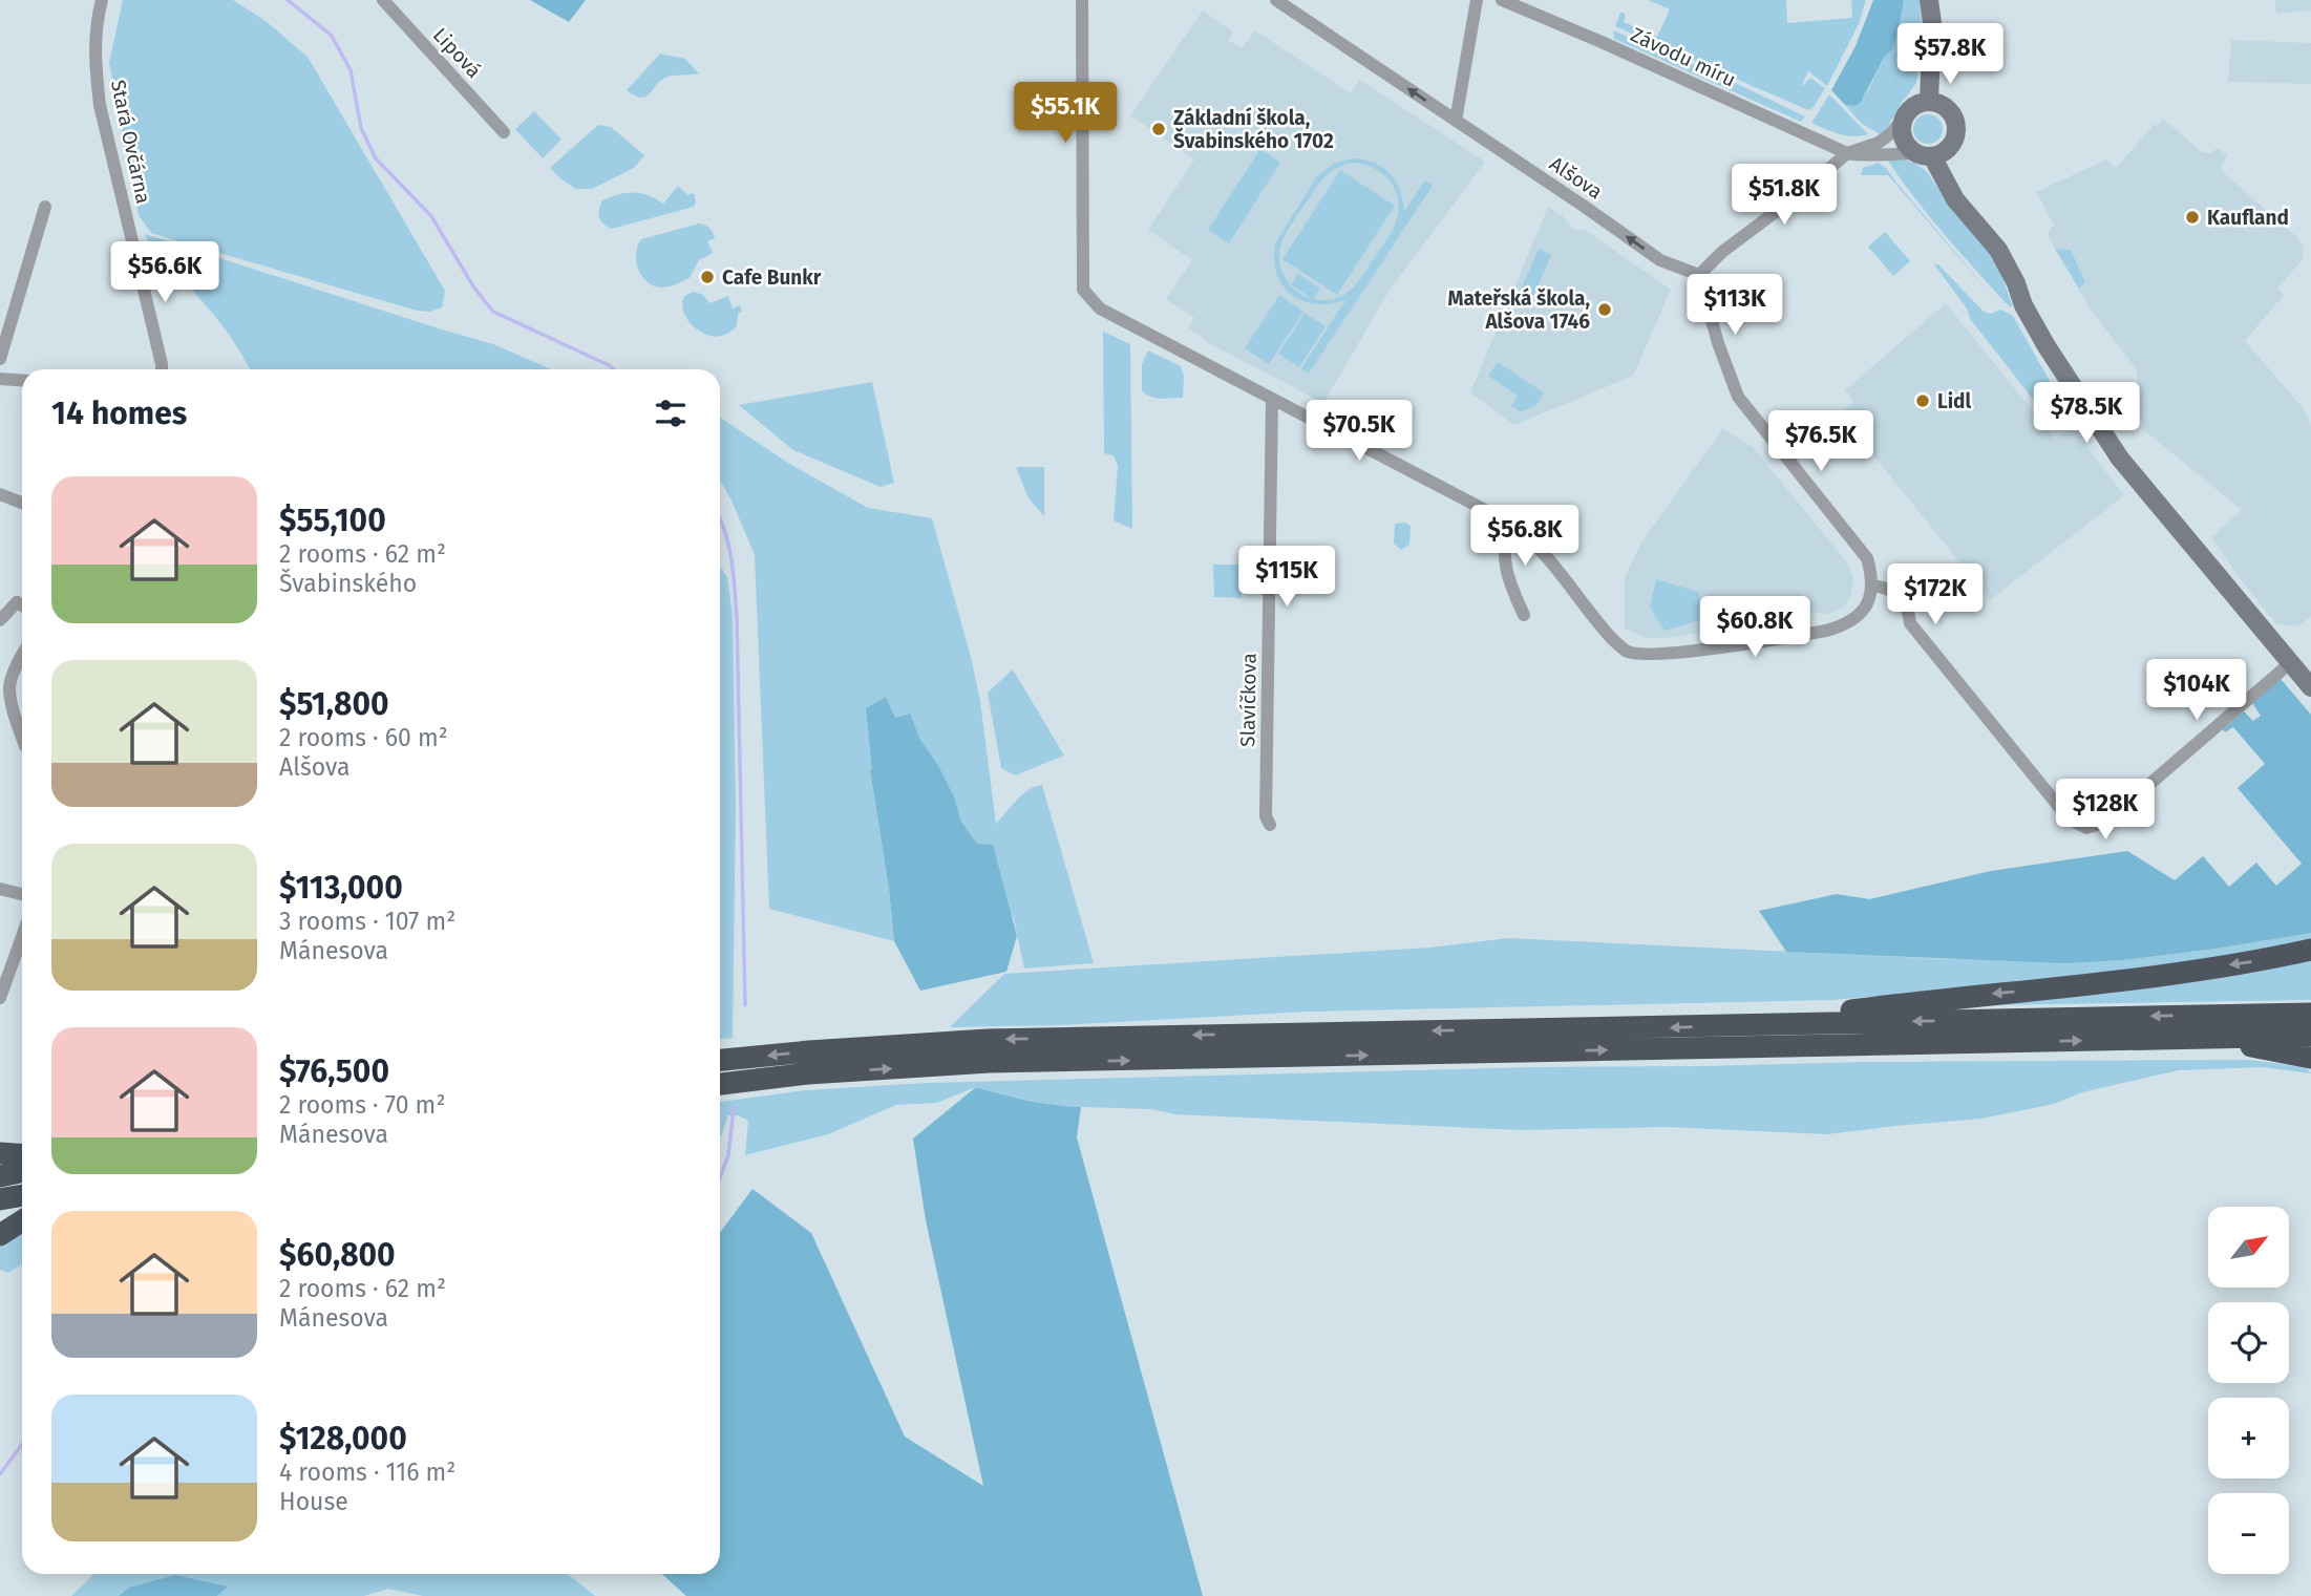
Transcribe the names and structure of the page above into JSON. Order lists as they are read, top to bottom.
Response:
{
  "streets": {
    "street": [
      "Lipová",
      "Závodu míru",
      "Stará Ovčárna",
      "Alšova",
      "Slavíčkova"
    ]
  },
  "one_way": ["Alšova"],
  "places": [
    "Základní škola, Švabinského 1702",
    "Kaufland",
    "Cafe Bunkr",
    "Mateřská škola, Alšova 1746",
    "Lidl"
  ],
  "north": "top right",
  "page": {
    "price": [
      "$57.8K",
      "$55.1K",
      "$51.8K",
      "$56.6K",
      "$113K",
      "$78.5K",
      "$70.5K",
      "$76.5K",
      "$56.8K",
      "$115K",
      "$172K",
      "$60.8K",
      "$104K",
      "$128K"
    ],
    "heading": "14 homes",
    "list": [
      {
        "name": "$55,100",
        "note": "2 rooms · 62 m² · Švabinského"
      },
      {
        "name": "$51,800",
        "note": "2 rooms · 60 m² · Alšova"
      },
      {
        "name": "$113,000",
        "note": "3 rooms · 107 m² · Mánesova"
      },
      {
        "name": "$76,500",
        "note": "2 rooms · 70 m² · Mánesova"
      },
      {
        "name": "$60,800",
        "note": "2 rooms · 62 m² · Mánesova"
      },
      {
        "name": "$128,000",
        "note": "4 rooms · 116 m² · House"
      }
    ],
    "map_buttons": ["+", "−"]
  }
}
